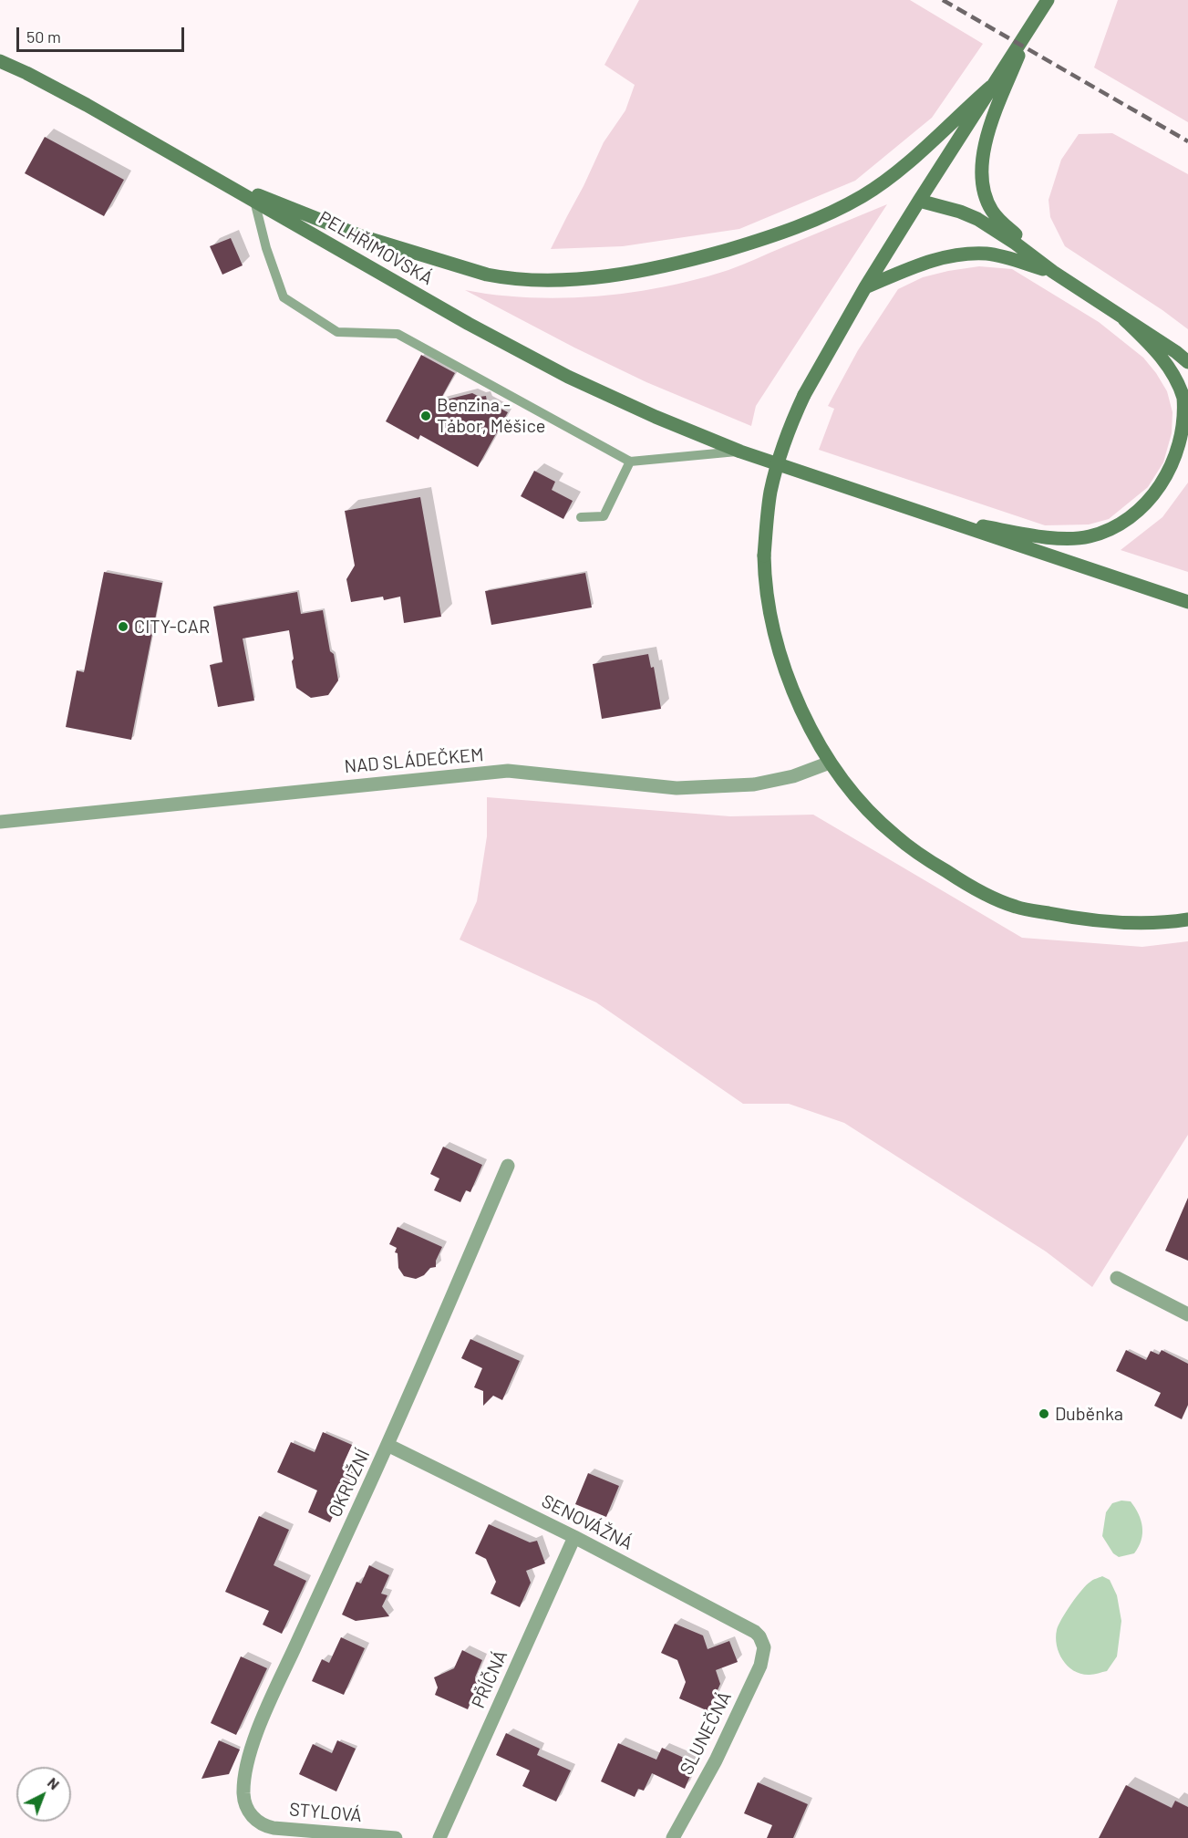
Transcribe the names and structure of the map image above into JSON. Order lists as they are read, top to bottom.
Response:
{
  "streets": {
    "main road": ["PELHŘIMOVSKÁ"],
    "street": [
      "NAD SLÁDEČKEM",
      "OKRUŽNÍ",
      "SENOVÁŽNÁ",
      "PŘÍČNÁ",
      "SLUNEČNÁ",
      "STYLOVÁ"
    ]
  },
  "crossings": [
    ["OKRUŽNÍ", "SENOVÁŽNÁ"],
    ["OKRUŽNÍ", "STYLOVÁ"],
    ["SENOVÁŽNÁ", "PŘÍČNÁ"],
    ["SENOVÁŽNÁ", "SLUNEČNÁ"]
  ],
  "places": ["Benzina - Tábor, Měšice", "CITY-CAR", "Duběnka"],
  "scale_bar": "50 m",
  "north": "top right"
}
